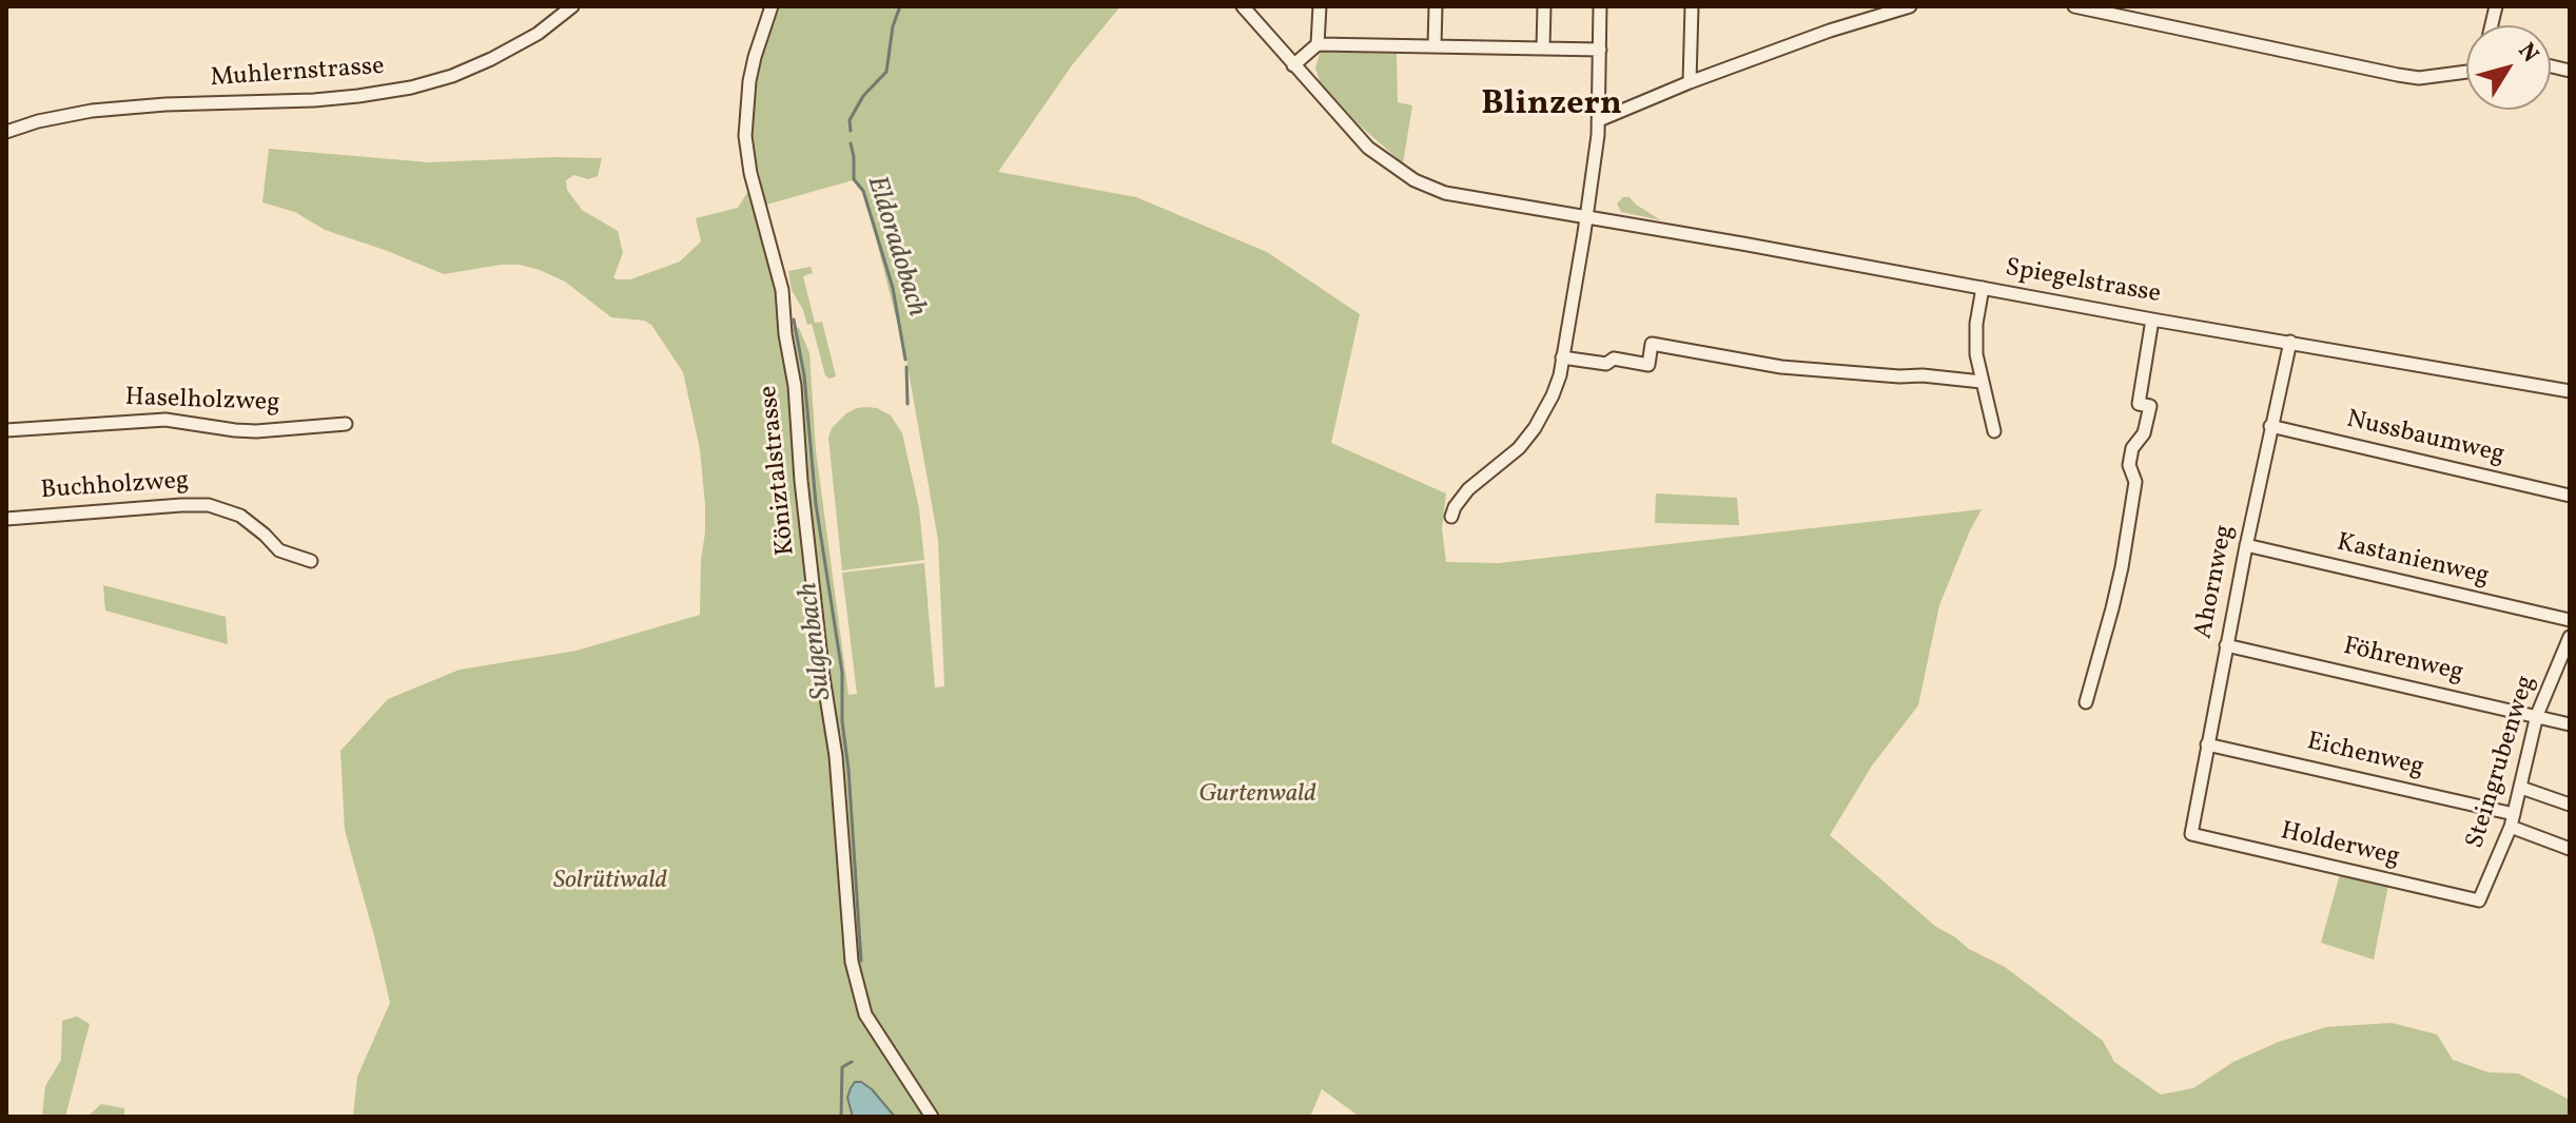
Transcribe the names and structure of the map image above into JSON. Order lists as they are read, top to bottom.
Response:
{
  "streets": {
    "street": [
      "Muhlernstrasse",
      "Spiegelstrasse",
      "Haselholzweg",
      "Nussbaumweg",
      "Köniztalstrasse",
      "Buchholzweg",
      "Kastanienweg",
      "Ahornweg",
      "Föhrenweg",
      "Eichenweg",
      "Steingrubenweg",
      "Holderweg"
    ]
  },
  "crossings": [
    ["Spiegelstrasse", "Ahornweg"],
    ["Nussbaumweg", "Ahornweg"],
    ["Kastanienweg", "Ahornweg"],
    ["Ahornweg", "Föhrenweg"],
    ["Ahornweg", "Eichenweg"],
    ["Ahornweg", "Holderweg"],
    ["Föhrenweg", "Steingrubenweg"],
    ["Eichenweg", "Steingrubenweg"],
    ["Steingrubenweg", "Holderweg"]
  ],
  "districts": ["Blinzern"],
  "water": ["Eldoradobach", "Sulgenbach"],
  "parks": ["Gurtenwald", "Solrütiwald"],
  "north": "top right"
}
